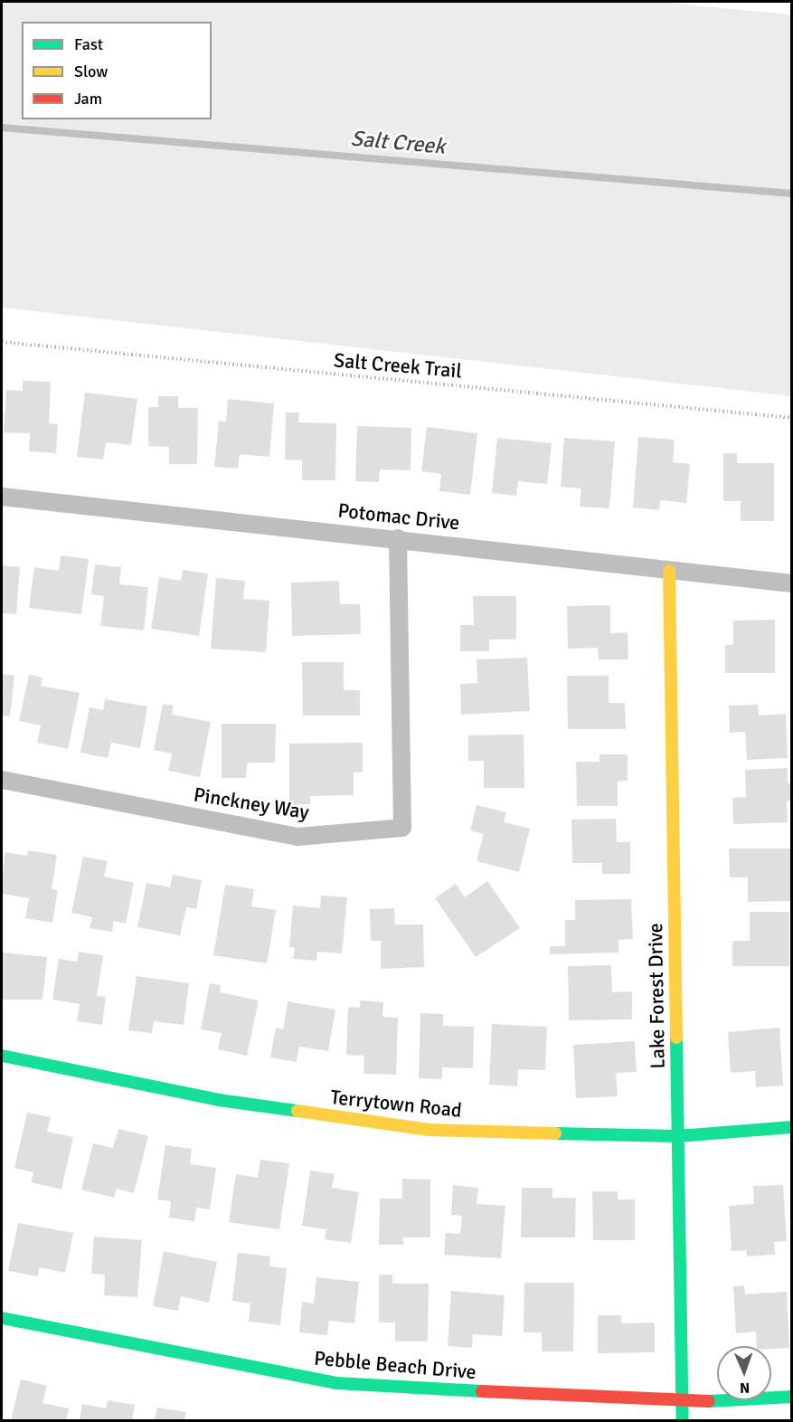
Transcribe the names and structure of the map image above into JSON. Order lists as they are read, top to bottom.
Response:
{
  "streets": {
    "street": [
      "Potomac Drive",
      "Pinckney Way",
      "Lake Forest Drive",
      "Terrytown Road",
      "Pebble Beach Drive"
    ],
    "path": ["Salt Creek Trail"]
  },
  "crossings": [
    ["Potomac Drive", "Pinckney Way"],
    ["Potomac Drive", "Lake Forest Drive"],
    ["Lake Forest Drive", "Terrytown Road"],
    ["Lake Forest Drive", "Pebble Beach Drive"]
  ],
  "water": ["Salt Creek"],
  "legend": ["Fast", "Slow", "Jam"],
  "north": "bottom"
}
